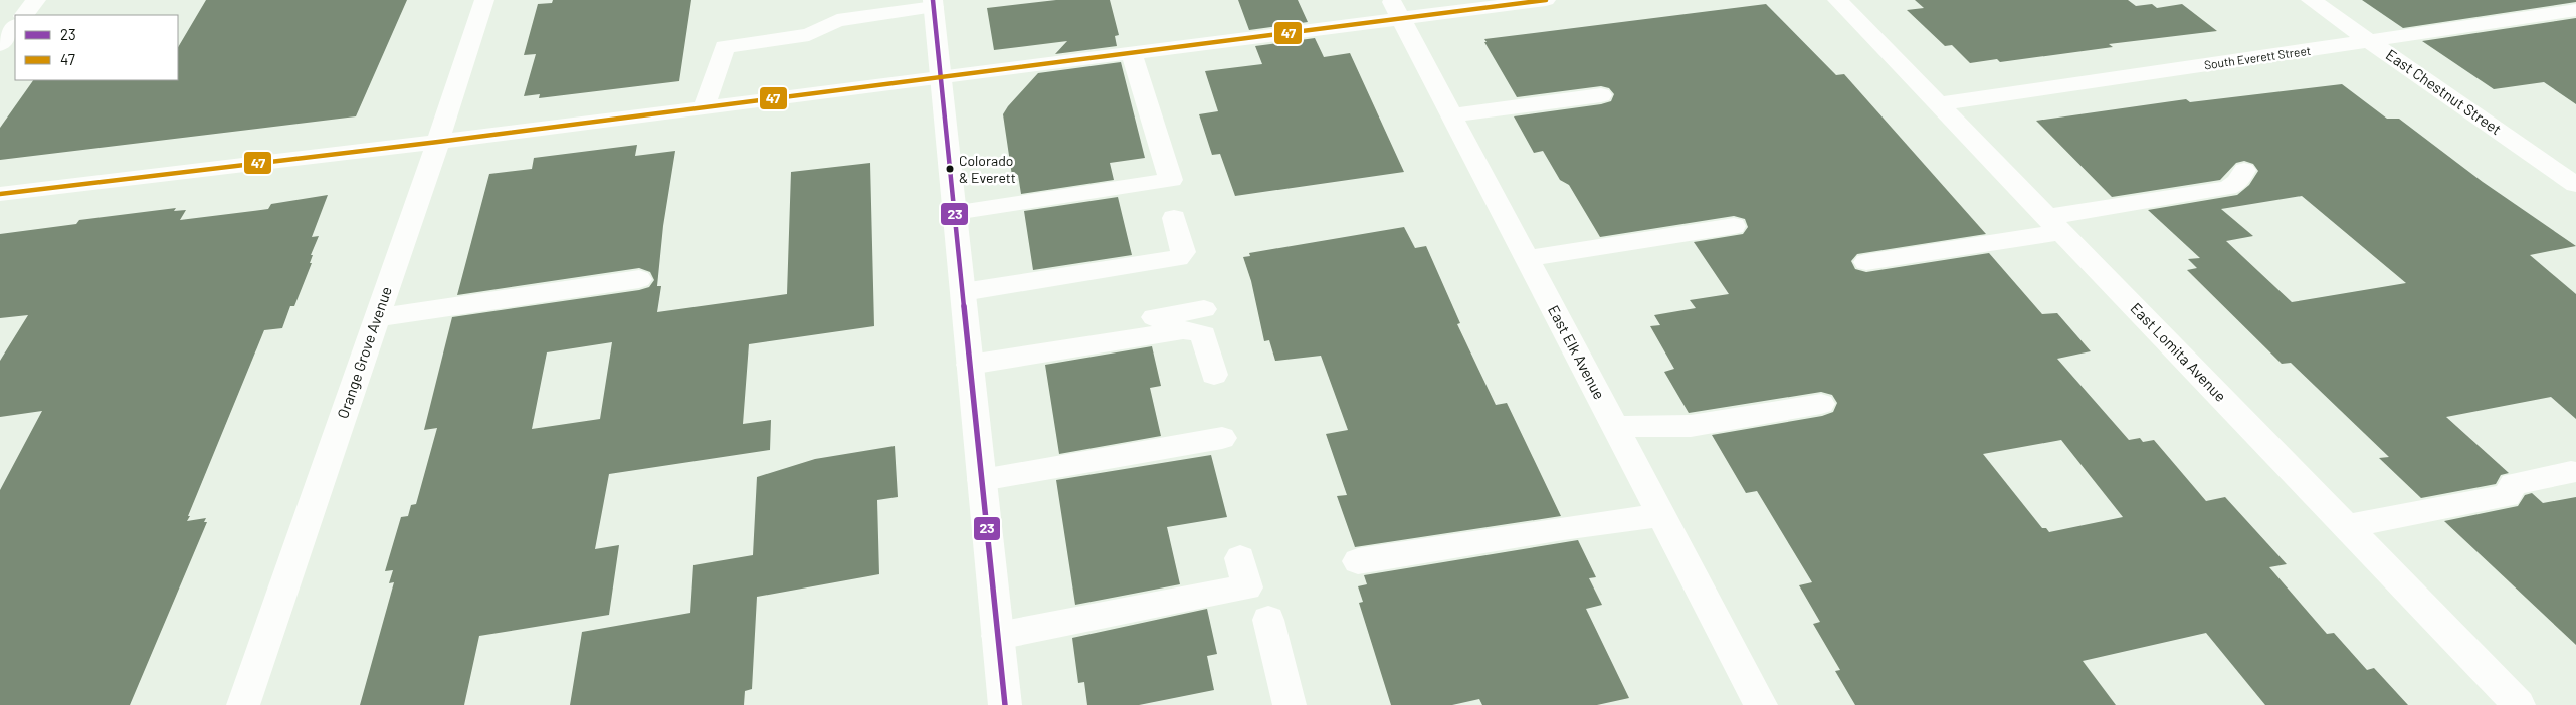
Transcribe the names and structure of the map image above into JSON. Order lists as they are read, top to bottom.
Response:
{
  "streets": {
    "street": [
      "South Everett Street",
      "East Chestnut Street",
      "Orange Grove Avenue",
      "East Elk Avenue",
      "East Lomita Avenue"
    ]
  },
  "crossings": [
    ["South Everett Street", "East Chestnut Street"],
    ["South Everett Street", "East Lomita Avenue"]
  ],
  "places": ["Colorado & Everett"],
  "lines": ["transit line 23", "transit line 47"],
  "legend": ["23", "47"]
}
